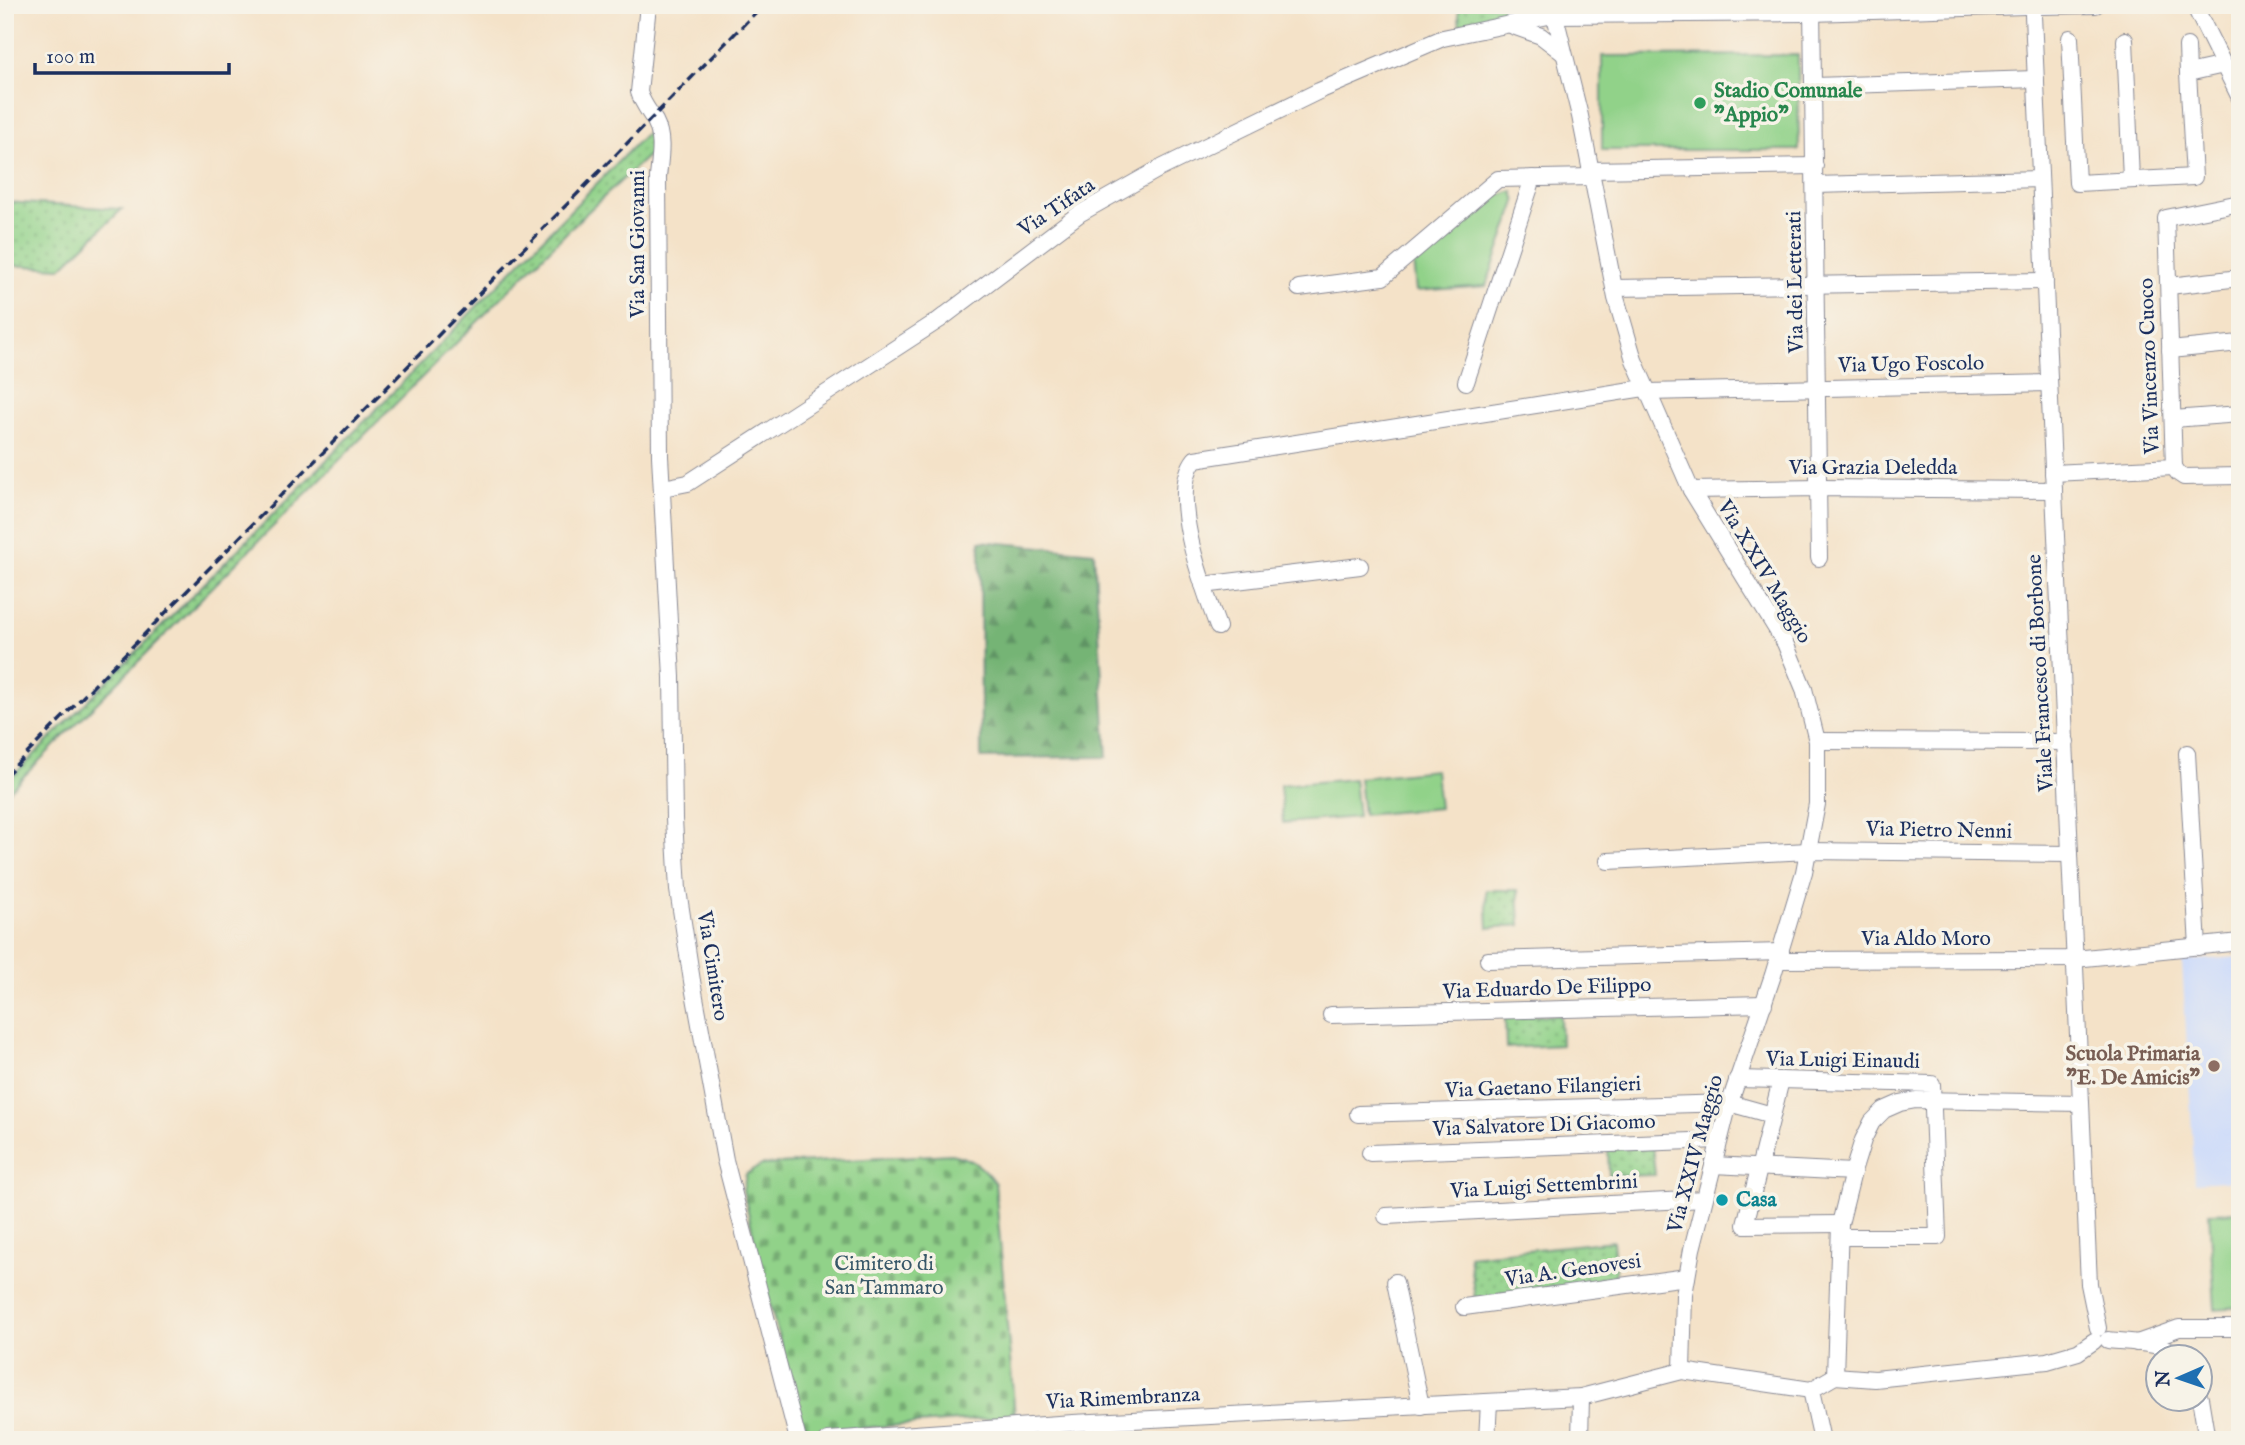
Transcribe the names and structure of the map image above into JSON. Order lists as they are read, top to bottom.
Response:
{
  "streets": {
    "street": [
      "Via Tifata",
      "Via San Giovanni",
      "Via dei Letterati",
      "Via Ugo Foscolo",
      "Via Vincenzo Cuoco",
      "Via Grazia Deledda",
      "Via XXIV Maggio",
      "Viale Francesco di Borbone",
      "Via Pietro Nenni",
      "Via Aldo Moro",
      "Via Cimitero",
      "Via Eduardo De Filippo",
      "Via Luigi Einaudi",
      "Via Gaetano Filangieri",
      "Via Salvatore Di Giacomo",
      "Via Luigi Settembrini",
      "Via A. Genovesi",
      "Via Rimembranza"
    ]
  },
  "crossings": [
    ["Via Tifata", "Via San Giovanni"],
    ["Via Tifata", "Via dei Letterati"],
    ["Via Tifata", "Via XXIV Maggio"],
    ["Via Tifata", "Viale Francesco di Borbone"],
    ["Via Tifata", "Via Cimitero"],
    ["Via San Giovanni", "Via Cimitero"],
    ["Via dei Letterati", "Via Ugo Foscolo"],
    ["Via dei Letterati", "Via Grazia Deledda"],
    ["Via Ugo Foscolo", "Via XXIV Maggio"],
    ["Via Ugo Foscolo", "Viale Francesco di Borbone"],
    ["Via Vincenzo Cuoco", "Viale Francesco di Borbone"],
    ["Via Grazia Deledda", "Via XXIV Maggio"],
    ["Via Grazia Deledda", "Viale Francesco di Borbone"],
    ["Via XXIV Maggio", "Via Pietro Nenni"],
    ["Via XXIV Maggio", "Via Aldo Moro"],
    ["Via XXIV Maggio", "Via Eduardo De Filippo"],
    ["Via XXIV Maggio", "Via Luigi Einaudi"],
    ["Via XXIV Maggio", "Via Gaetano Filangieri"],
    ["Via XXIV Maggio", "Via Salvatore Di Giacomo"],
    ["Via XXIV Maggio", "Via Luigi Settembrini"],
    ["Via XXIV Maggio", "Via A. Genovesi"],
    ["Via XXIV Maggio", "Via Rimembranza"],
    ["Viale Francesco di Borbone", "Via Pietro Nenni"],
    ["Viale Francesco di Borbone", "Via Aldo Moro"]
  ],
  "parks": ["Cimitero di San Tammaro"],
  "places": ["Stadio Comunale \"Appio\"", "Scuola Primaria \"E. De Amicis\"", "Casa"],
  "scale_bar": "100 m",
  "north": "left"
}
